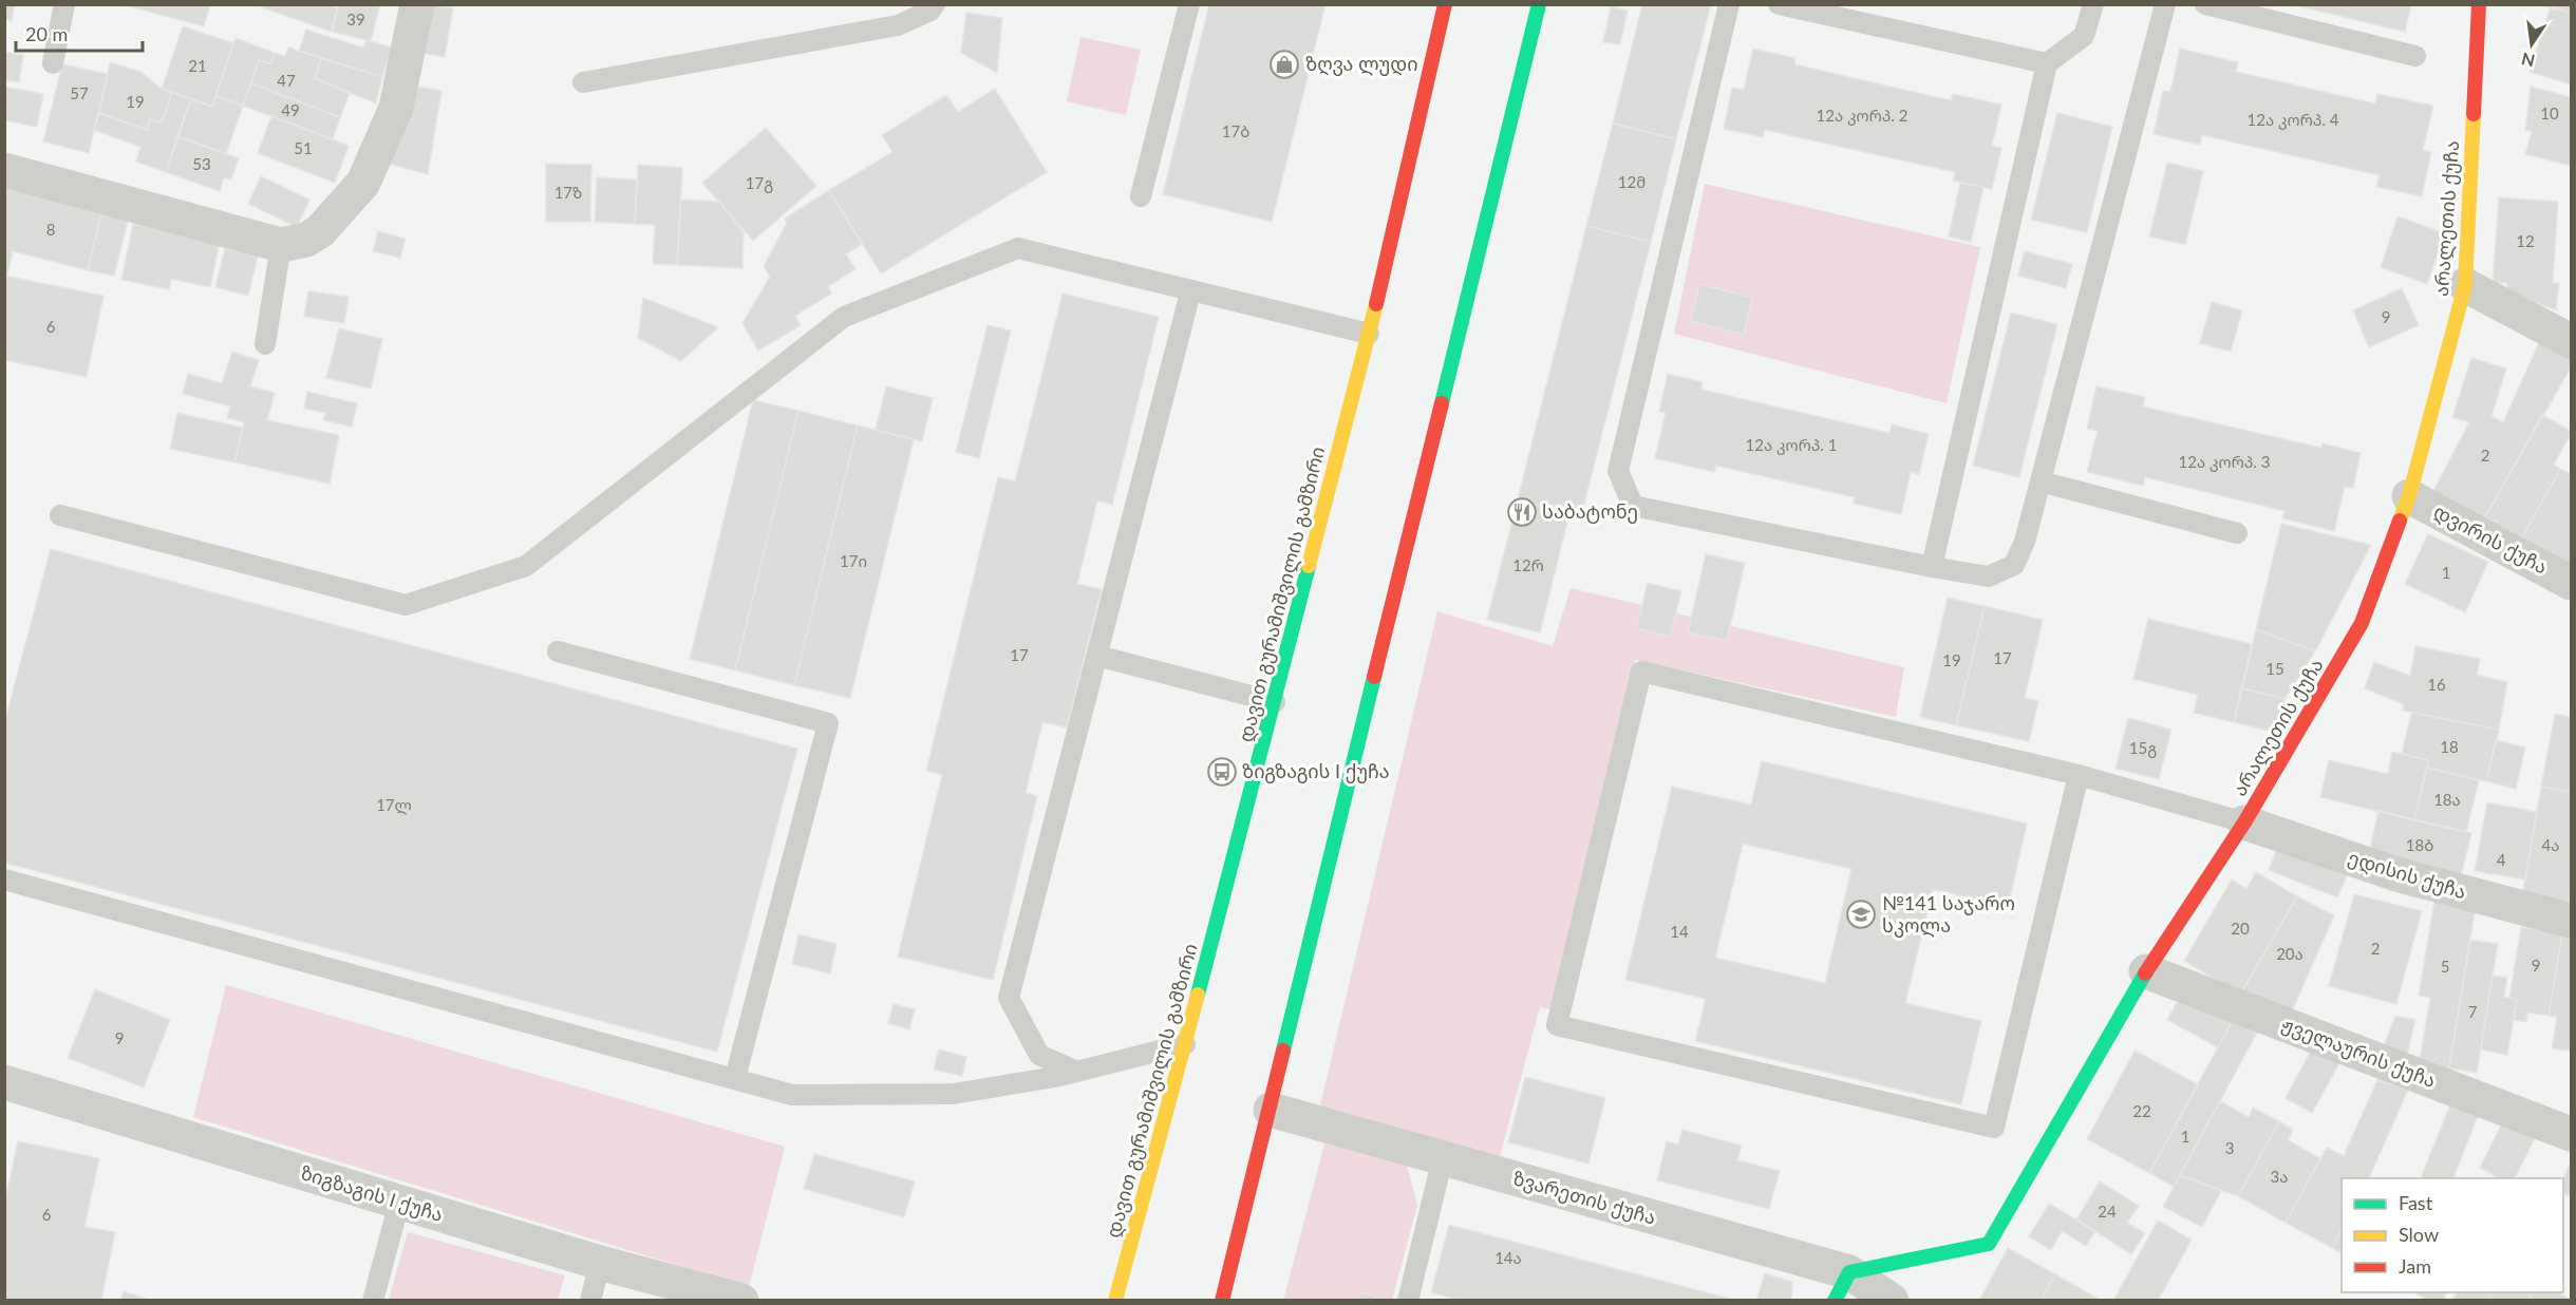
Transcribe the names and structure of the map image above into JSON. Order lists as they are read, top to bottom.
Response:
{
  "streets": {
    "main road": ["არალეთის ქუჩა", "დავით გურამიშვილის გამზირი"],
    "street": [
      "დვირის ქუჩა",
      "ედისის ქუჩა",
      "ჟველაურის ქუჩა",
      "ზიგზაგის I ქუჩა",
      "ზვარეთის ქუჩა"
    ]
  },
  "crossings": [
    ["არალეთის ქუჩა", "დვირის ქუჩა"],
    ["არალეთის ქუჩა", "ედისის ქუჩა"],
    ["არალეთის ქუჩა", "ჟველაურის ქუჩა"],
    ["არალეთის ქუჩა", "ზვარეთის ქუჩა"]
  ],
  "places": {
    "shop": ["ზღვა ლუდი"],
    "restaurant": ["საბატონე"],
    "bus stop": ["ზიგზაგის I ქუჩა"],
    "school or university": ["№141 საჯარო სკოლა"]
  },
  "house_numbers": [
    "39",
    "21",
    "47",
    "57",
    "19",
    "49",
    "10",
    "12ა კორპ. 2",
    "12ა კორპ. 4",
    "17ბ",
    "51",
    "53",
    "12მ",
    "17გ",
    "17ზ",
    "8",
    "12",
    "9",
    "6",
    "12ა კორპ. 1",
    "2",
    "12ა კორპ. 3",
    "17ი",
    "12რ",
    "1",
    "17",
    "17",
    "19",
    "15",
    "16",
    "18",
    "15გ",
    "18ა",
    "17ლ",
    "18ბ",
    "4ა",
    "4",
    "20",
    "14",
    "2",
    "20ა",
    "9",
    "5",
    "7",
    "9",
    "22",
    "1",
    "3",
    "3ა",
    "24",
    "6",
    "14ა"
  ],
  "legend": ["Fast", "Slow", "Jam"],
  "scale_bar": "20 m",
  "north": "bottom"
}
